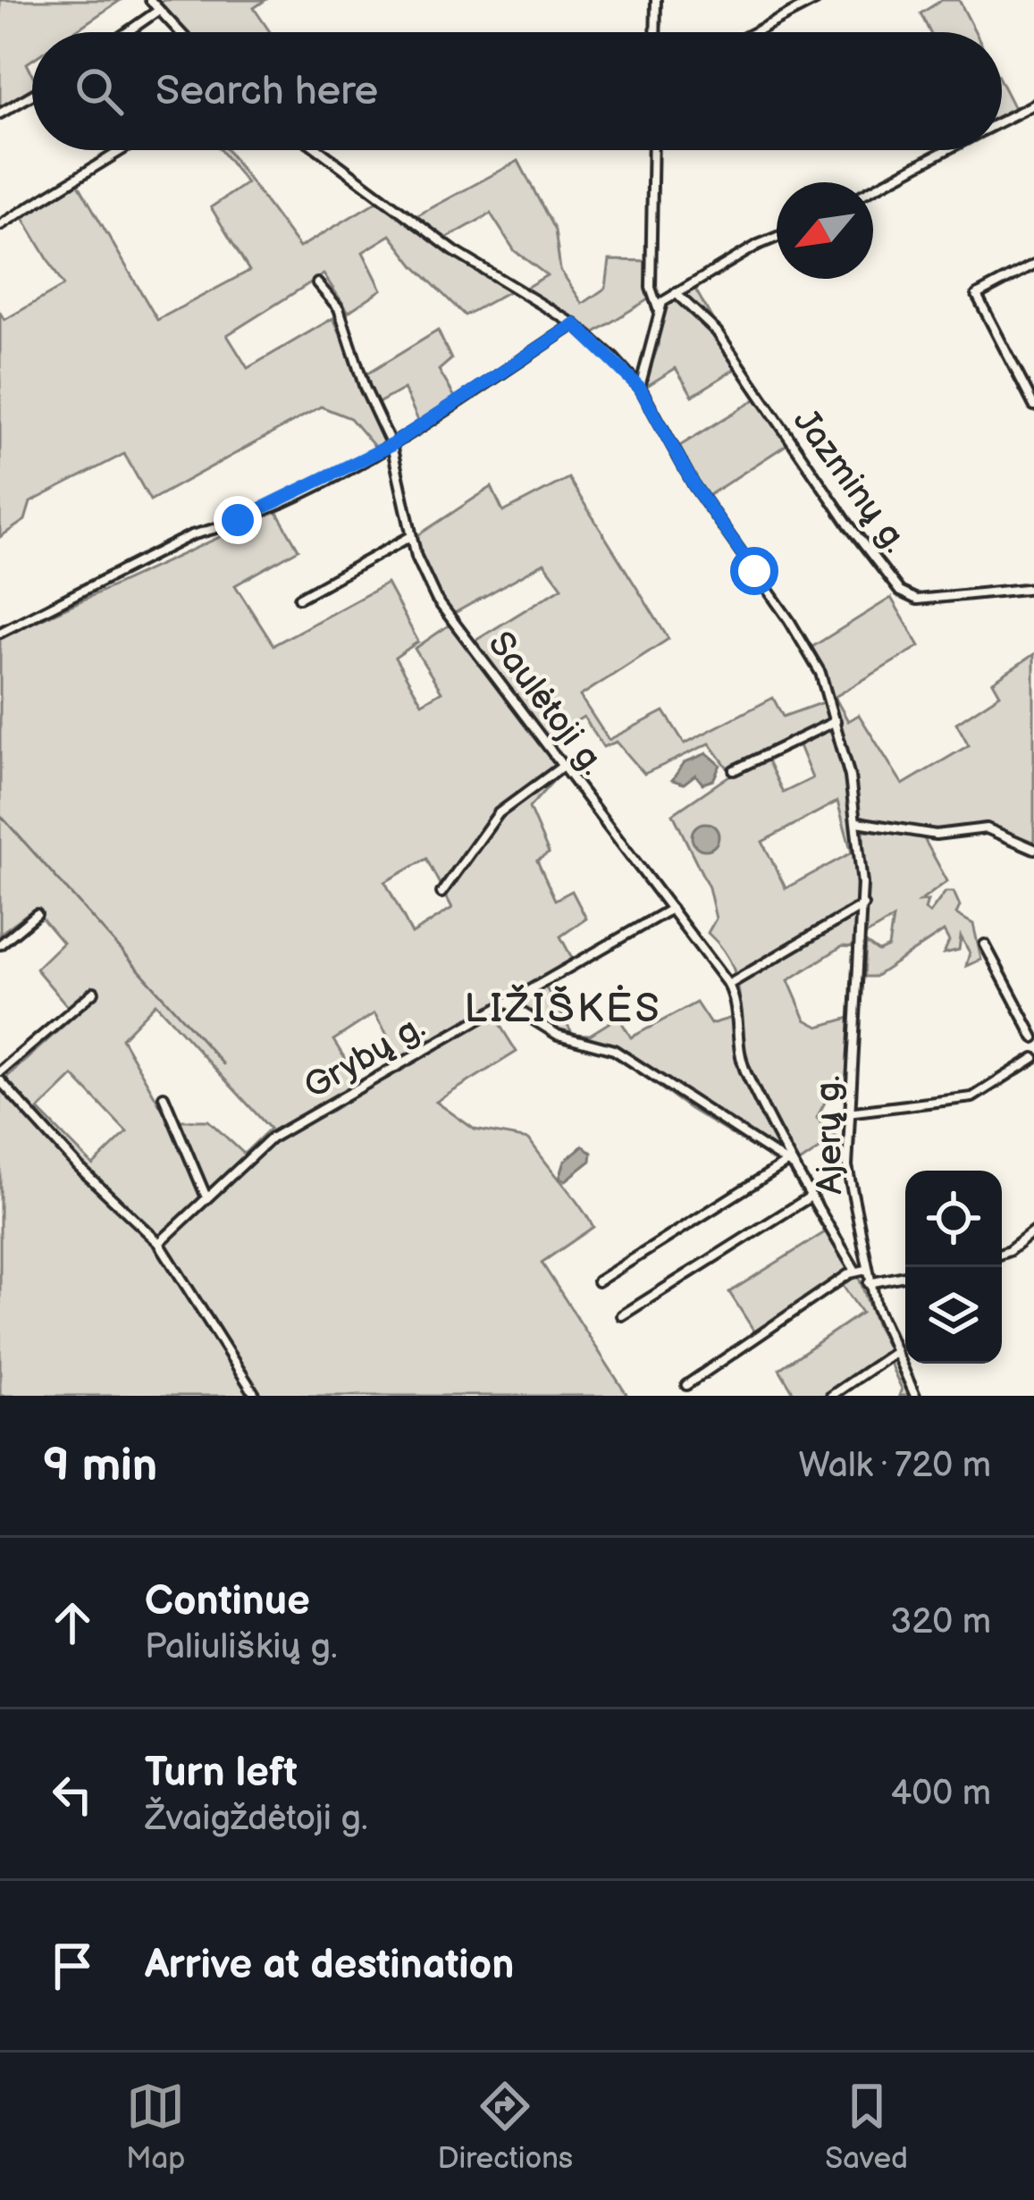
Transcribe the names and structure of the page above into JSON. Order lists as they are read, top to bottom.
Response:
{
  "streets": {
    "street": [
      "Jazminų g.",
      "Saulėtoji g.",
      "Grybų g.",
      "Ajerų g."
    ]
  },
  "crossings": [
    ["Saulėtoji g.", "Grybų g."]
  ],
  "districts": ["LIŽIŠKĖS"],
  "north": "bottom left",
  "page": {
    "search": "Search here",
    "heading": ["9 min", "Walk · 720 m"],
    "list": [
      ["Continue", "Paliuliškių g.", "320 m"],
      ["Turn left", "Žvaigždėtoji g.", "400 m"],
      "Arrive at destination"
    ],
    "nav": ["Map", "Directions", "Saved"]
  }
}
